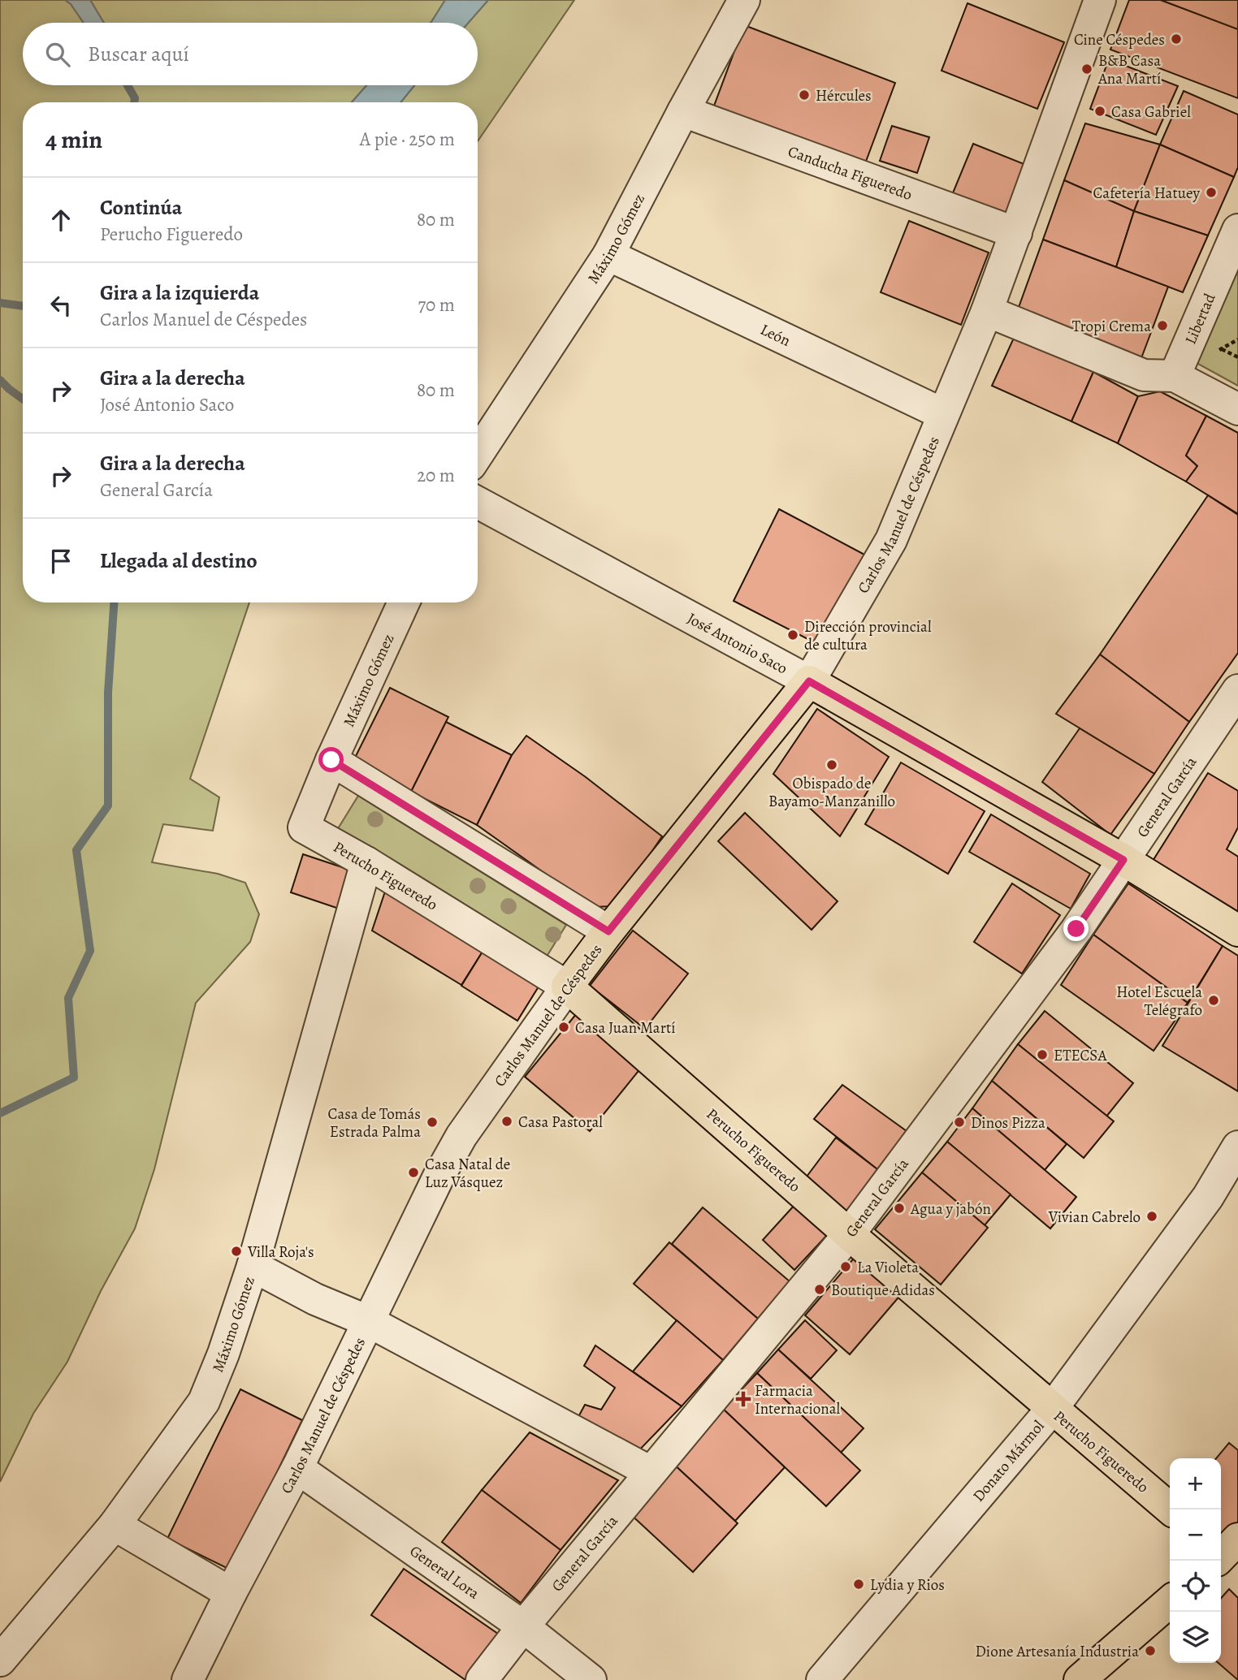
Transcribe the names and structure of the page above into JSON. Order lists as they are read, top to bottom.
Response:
{
  "streets": {
    "main road": ["Carlos Manuel de Céspedes", "José Antonio Saco", "Perucho Figueredo"],
    "street": [
      "Canducha Figueredo",
      "Máximo Gómez",
      "Libertad",
      "León",
      "General García",
      "Donato Mármol",
      "General Lora"
    ]
  },
  "crossings": [
    ["Canducha Figueredo", "Máximo Gómez"],
    ["Canducha Figueredo", "Carlos Manuel de Céspedes"],
    ["Máximo Gómez", "León"],
    ["Máximo Gómez", "Perucho Figueredo"],
    ["León", "Carlos Manuel de Céspedes"],
    ["Carlos Manuel de Céspedes", "José Antonio Saco"],
    ["Carlos Manuel de Céspedes", "Perucho Figueredo"],
    ["Carlos Manuel de Céspedes", "General Lora"],
    ["José Antonio Saco", "General García"],
    ["General García", "Perucho Figueredo"],
    ["General García", "General Lora"],
    ["Perucho Figueredo", "Donato Mármol"]
  ],
  "places": {
    "other": [
      "Cine Céspedes",
      "B&B Casa Ana Martí",
      "Hércules",
      "Casa Gabriel",
      "Cafetería Hatuey",
      "Tropi Crema",
      "Dirección provincial de cultura",
      "Obispado de Bayamo-Manzanillo",
      "Hotel Escuela Telégrafo",
      "Casa Juan Martí",
      "ETECSA",
      "Casa Pastoral",
      "Casa de Tomás Estrada Palma",
      "Dinos Pizza",
      "Casa Natal de Luz Vásquez",
      "Agua y jabón",
      "Vivian Cabrelo",
      "Villa Roja's",
      "La Violeta",
      "Boutique Adidas",
      "Lydia y Rios",
      "Dione Artesanía Industria"
    ],
    "health": ["Farmacia Internacional"]
  },
  "page": {
    "search": "Buscar aquí",
    "heading": ["4 min", "A pie · 250 m"],
    "list": [
      ["Continúa", "Perucho Figueredo", "80 m"],
      ["Gira a la izquierda", "Carlos Manuel de Céspedes", "70 m"],
      ["Gira a la derecha", "José Antonio Saco", "80 m"],
      ["Gira a la derecha", "General García", "20 m"],
      "Llegada al destino"
    ],
    "map_buttons": ["+", "−"]
  }
}
